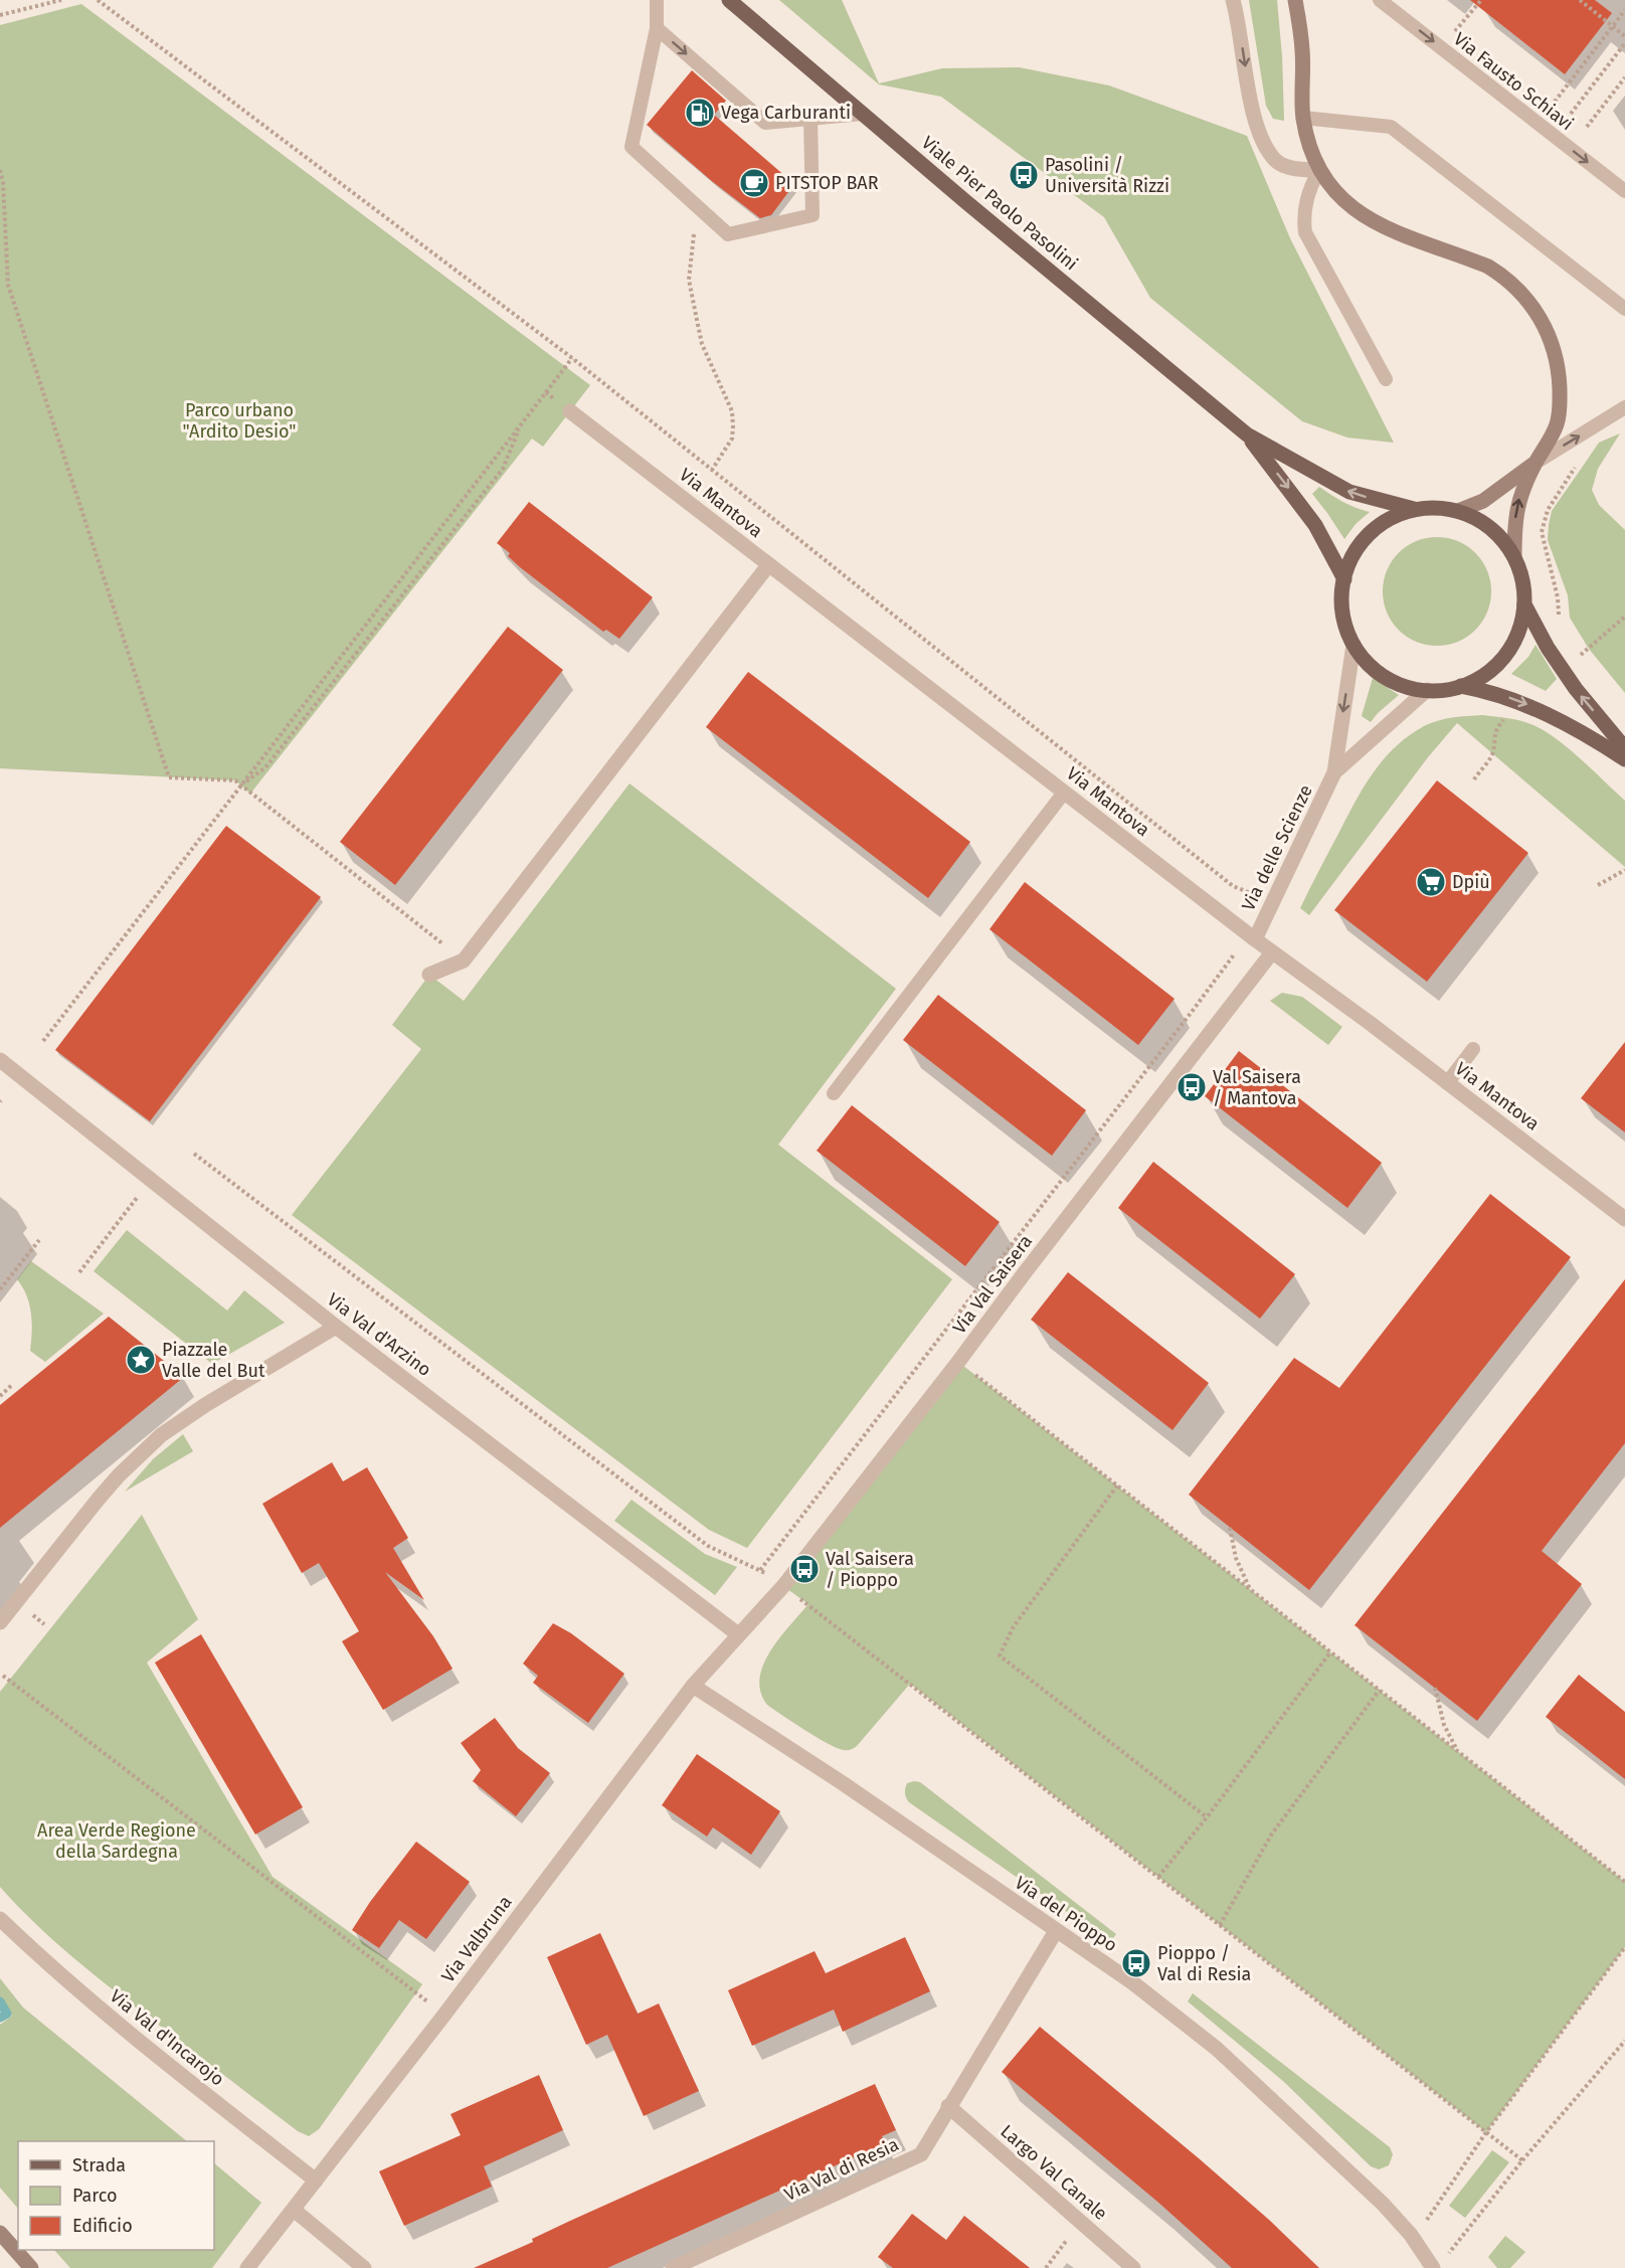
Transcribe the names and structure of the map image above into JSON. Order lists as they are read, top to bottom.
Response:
{
  "streets": {
    "main road": ["Viale Pier Paolo Pasolini"],
    "street": [
      "Via Mantova",
      "Via delle Scienze",
      "Via Val Saisera",
      "Via Val d'Arzino",
      "Via del Pioppo",
      "Via Valbruna",
      "Via Val d'Incarojo",
      "Via Val di Resia",
      "Largo Val Canale"
    ],
    "lane": ["Via Fausto Schiavi"]
  },
  "crossings": [
    ["Viale Pier Paolo Pasolini", "Via delle Scienze"],
    ["Via Mantova", "Via delle Scienze"],
    ["Via Mantova", "Via Val Saisera"],
    ["Via Val Saisera", "Via Val d'Arzino"],
    ["Via Val Saisera", "Via Valbruna"],
    ["Via Val d'Arzino", "Via Valbruna"],
    ["Via del Pioppo", "Via Valbruna"],
    ["Via del Pioppo", "Via Val di Resia"],
    ["Via Valbruna", "Via Val d'Incarojo"],
    ["Via Val di Resia", "Largo Val Canale"]
  ],
  "parks": ["Parco urbano \"Ardito Desio\"", "Area Verde Regione della Sardegna"],
  "places": {
    "fuel station": ["Vega Carburanti"],
    "bus stop": [
      "Pasolini / Università Rizzi",
      "Val Saisera / Mantova",
      "Val Saisera / Pioppo",
      "Pioppo / Val di Resia"
    ],
    "cafe": ["PITSTOP BAR"],
    "supermarket": ["Dpiù"],
    "place": ["Piazzale Valle del But"]
  },
  "legend": ["Strada", "Parco", "Edificio"]
}
